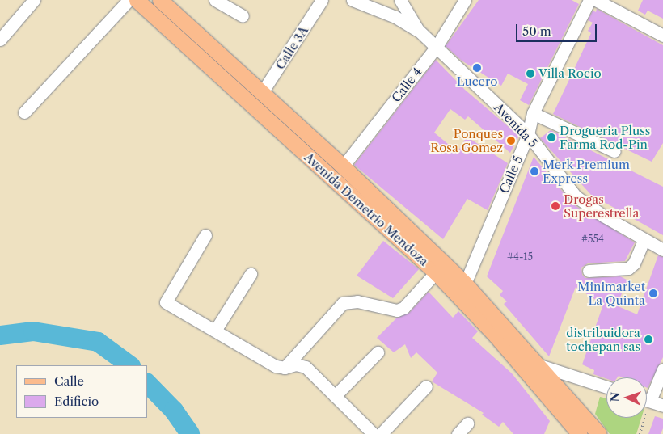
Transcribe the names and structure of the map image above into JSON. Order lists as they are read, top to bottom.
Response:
{
  "streets": {
    "main road": ["Avenida Demetrio Mendoza"],
    "street": [
      "Calle 3A",
      "Calle 4",
      "Avenida 5",
      "Calle 5"
    ]
  },
  "crossings": [
    ["Calle 3A", "Avenida Demetrio Mendoza"],
    ["Calle 4", "Avenida 5"],
    ["Calle 4", "Avenida Demetrio Mendoza"],
    ["Avenida 5", "Calle 5"],
    ["Calle 5", "Avenida Demetrio Mendoza"]
  ],
  "places": [
    "Lucero",
    "Villa Rocio",
    "Drogueria Pluss Farma Rod-Pin",
    "Ponques Rosa Gomez",
    "Merk Premium Express",
    "Drogas Superestrella",
    "Minimarket La Quinta",
    "distribuidora tochepan sas"
  ],
  "house_numbers": ["#554", "#4-15"],
  "legend": ["Calle", "Edificio"],
  "scale_bar": "50 m",
  "north": "left"
}
